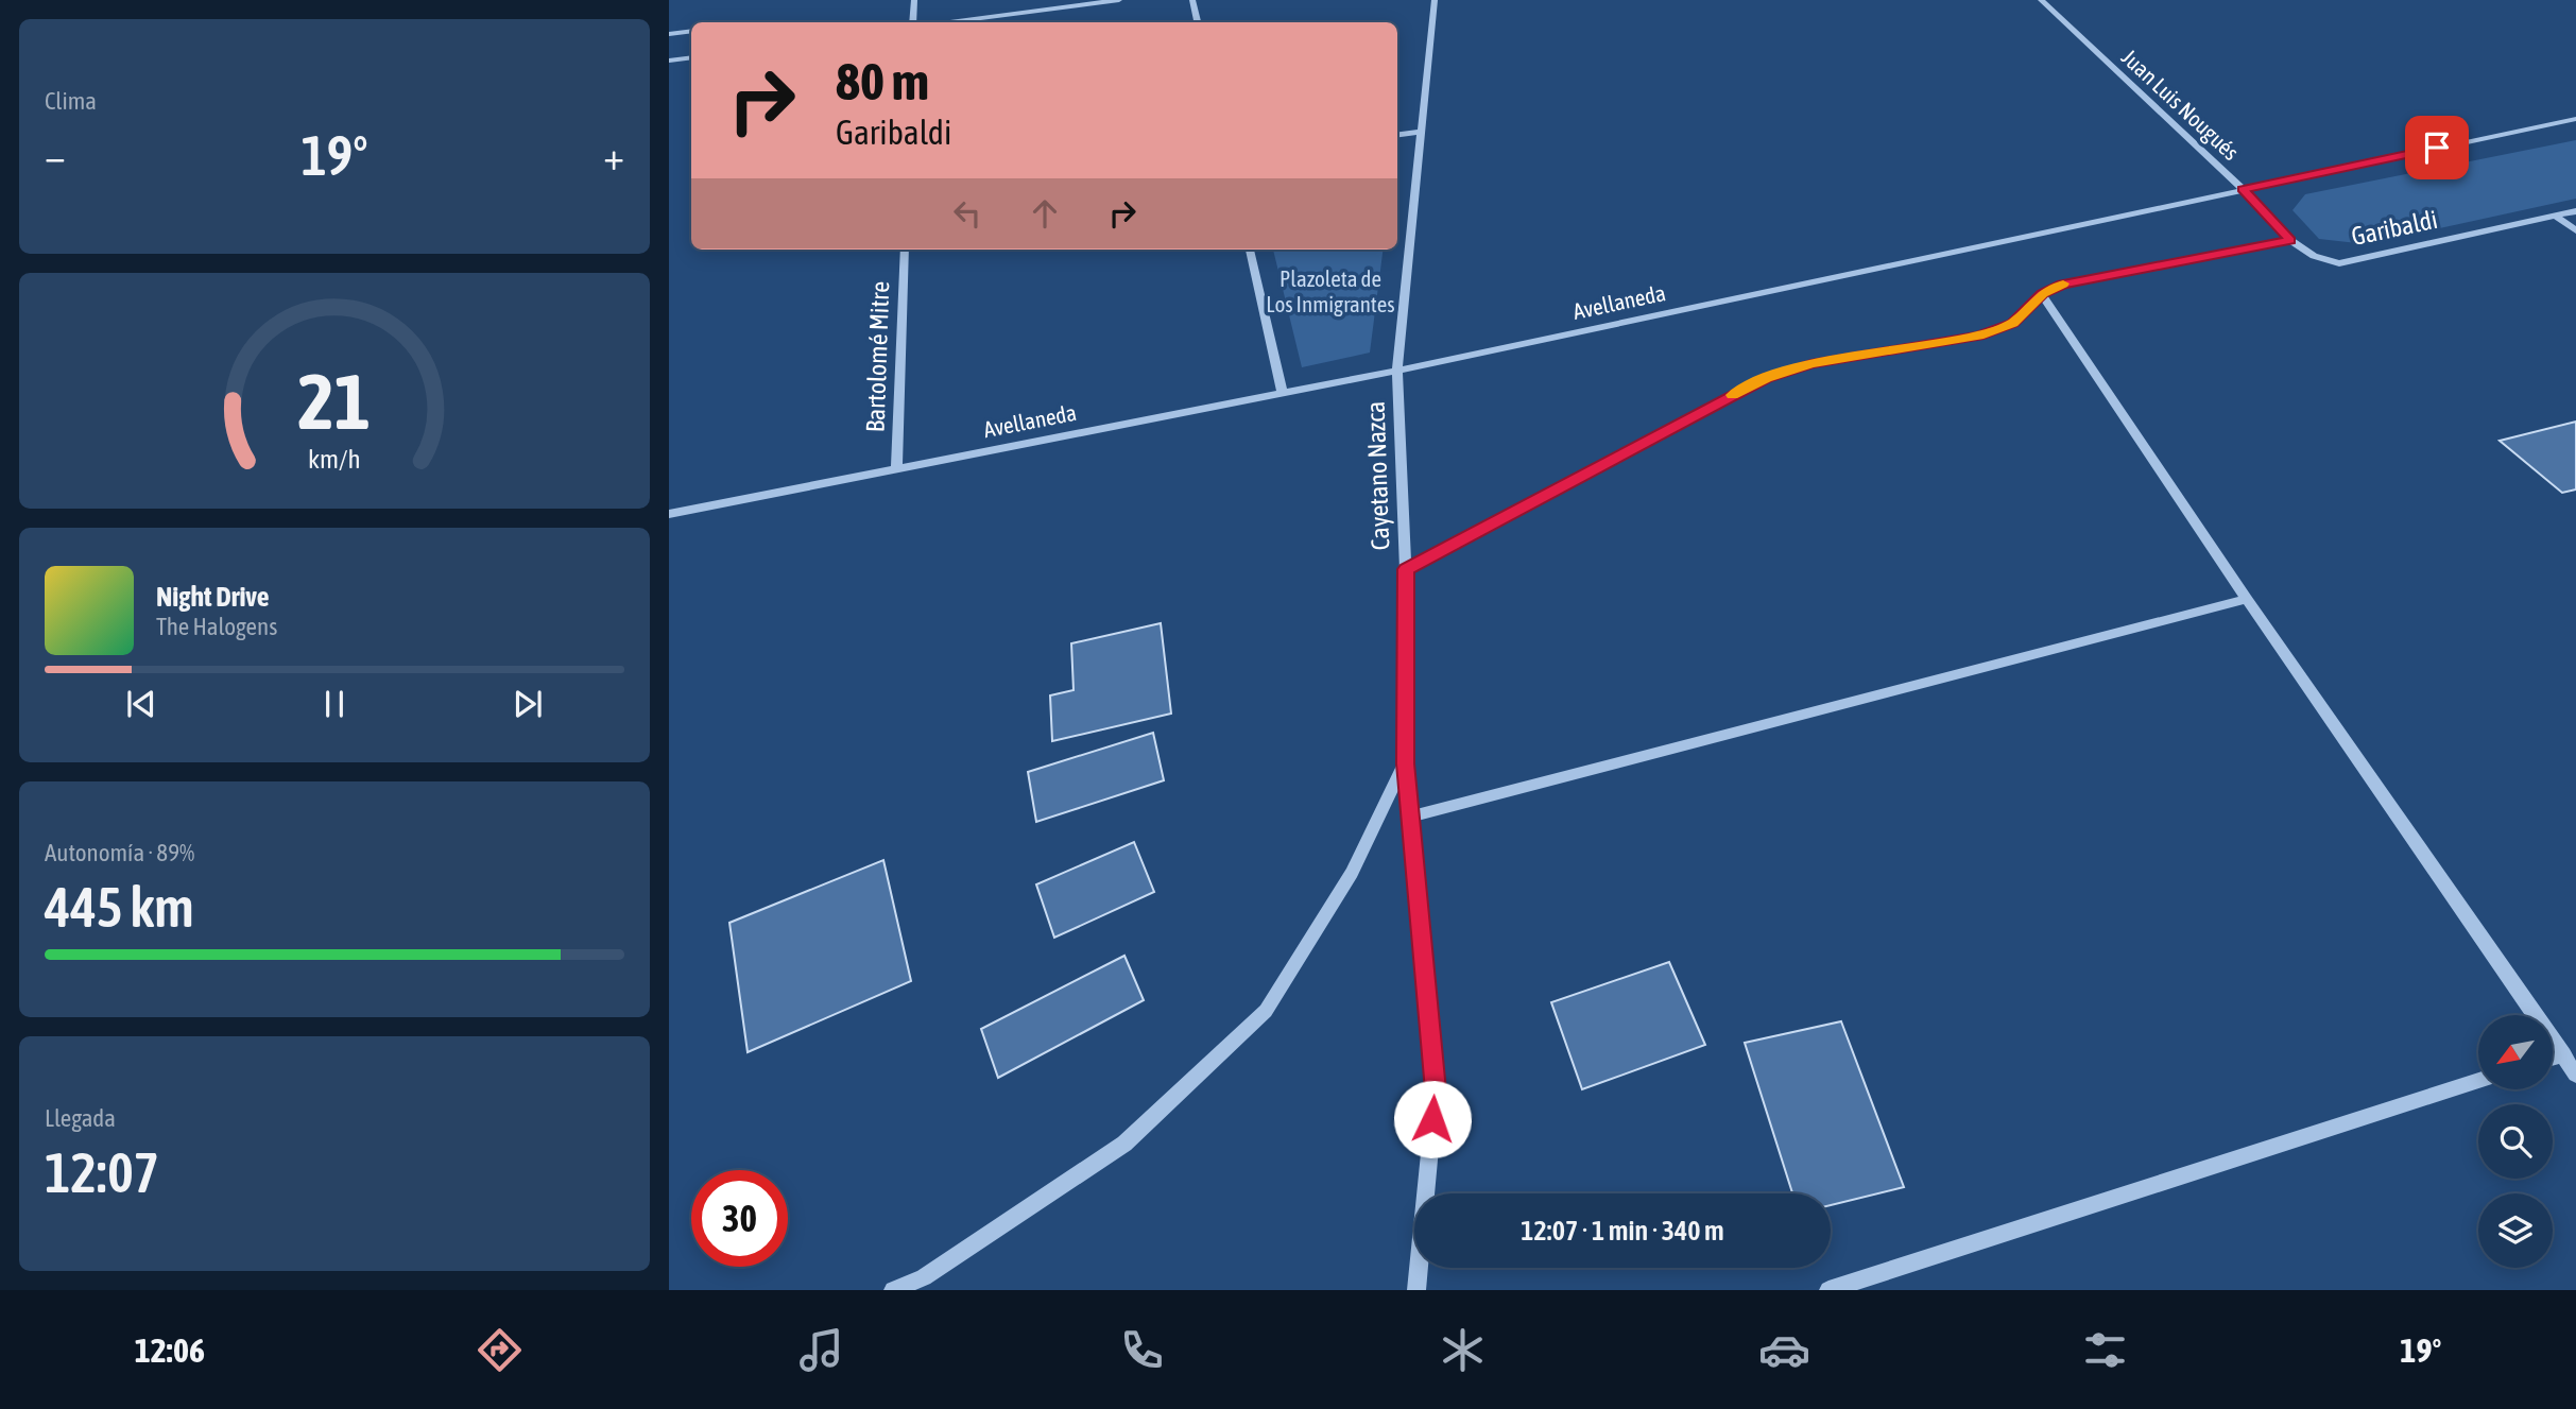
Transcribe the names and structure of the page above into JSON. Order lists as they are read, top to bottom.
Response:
{
  "streets": {
    "street": [
      "Juan Luis Nougués",
      "Garibaldi",
      "Avellaneda",
      "Bartolomé Mitre",
      "Cayetano Nazca"
    ]
  },
  "crossings": [
    ["Juan Luis Nougués", "Garibaldi"],
    ["Juan Luis Nougués", "Avellaneda"],
    ["Avellaneda", "Bartolomé Mitre"],
    ["Avellaneda", "Cayetano Nazca"]
  ],
  "parks": ["Plazoleta de Los Inmigrantes"],
  "north": "bottom left",
  "page": {
    "tile": [
      "Clima",
      ["Autonomía · 89%", "445 km"],
      ["Llegada", "12:07"]
    ],
    "turn": ["80 m", "Garibaldi"],
    "heat": ["−", "19°", "+"],
    "song": ["Night Drive", "The Halogens"],
    "limit": "30",
    "trip": "12:07 · 1 min · 340 m",
    "tabs": ["12:06", "19°"],
    "gauge": ["21", "km/h"]
  }
}
